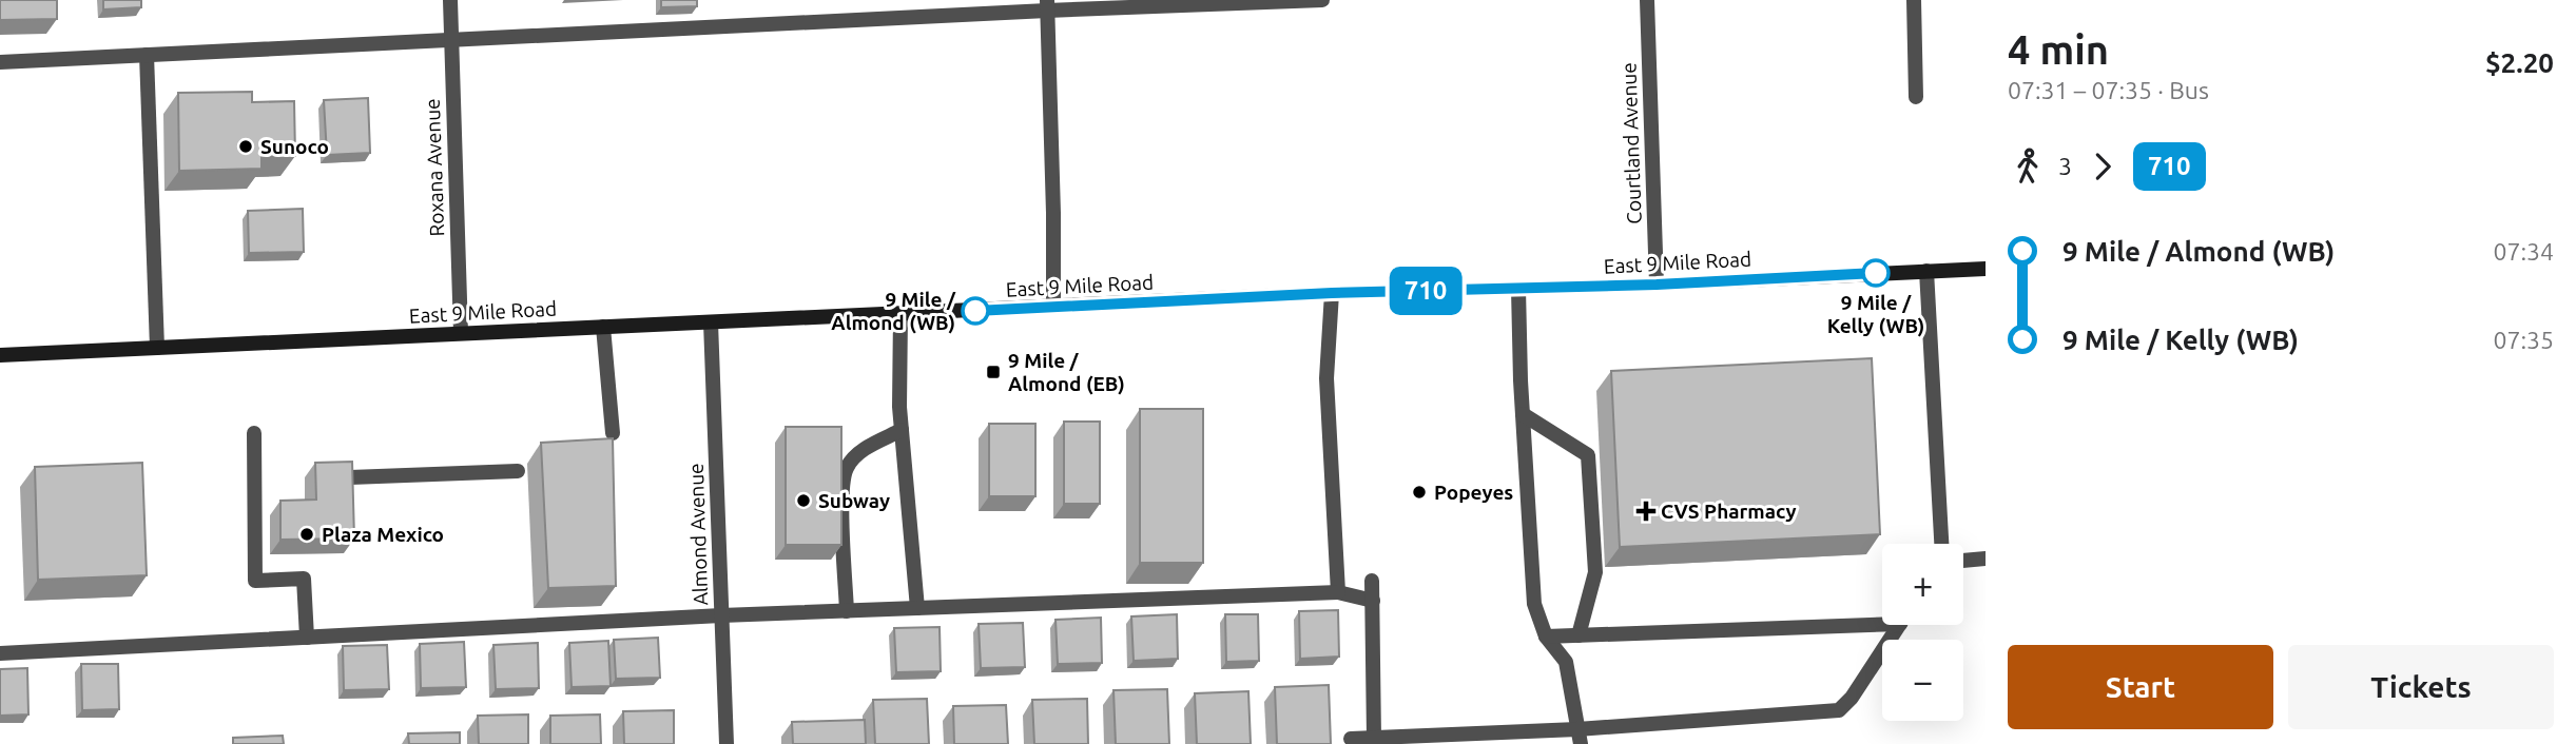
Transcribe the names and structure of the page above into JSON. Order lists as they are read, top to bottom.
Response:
{
  "streets": {
    "main road": ["East 9 Mile Road"],
    "street": ["Courtland Avenue", "Roxana Avenue", "Almond Avenue"]
  },
  "crossings": [
    ["Courtland Avenue", "East 9 Mile Road"],
    ["Roxana Avenue", "East 9 Mile Road"],
    ["East 9 Mile Road", "Almond Avenue"]
  ],
  "places": {
    "other": [
      "Sunoco",
      "9 Mile / Kelly (WB)",
      "9 Mile / Almond (WB)",
      "Popeyes",
      "Subway",
      "Plaza Mexico"
    ],
    "transit": ["9 Mile / Almond (EB)"],
    "health": ["CVS Pharmacy"]
  },
  "lines": ["bus line 710"],
  "page": {
    "on_map": "710",
    "heading": ["4 min", "07:31 – 07:35 · Bus", "$2.20"],
    "legs": ["3", "710"],
    "list": [
      {
        "name": "9 Mile / Almond (WB)",
        "value": "07:34"
      },
      {
        "name": "9 Mile / Kelly (WB)",
        "value": "07:35"
      }
    ],
    "map_buttons": ["+", "−"],
    "buttons": ["Start", "Tickets"]
  }
}
